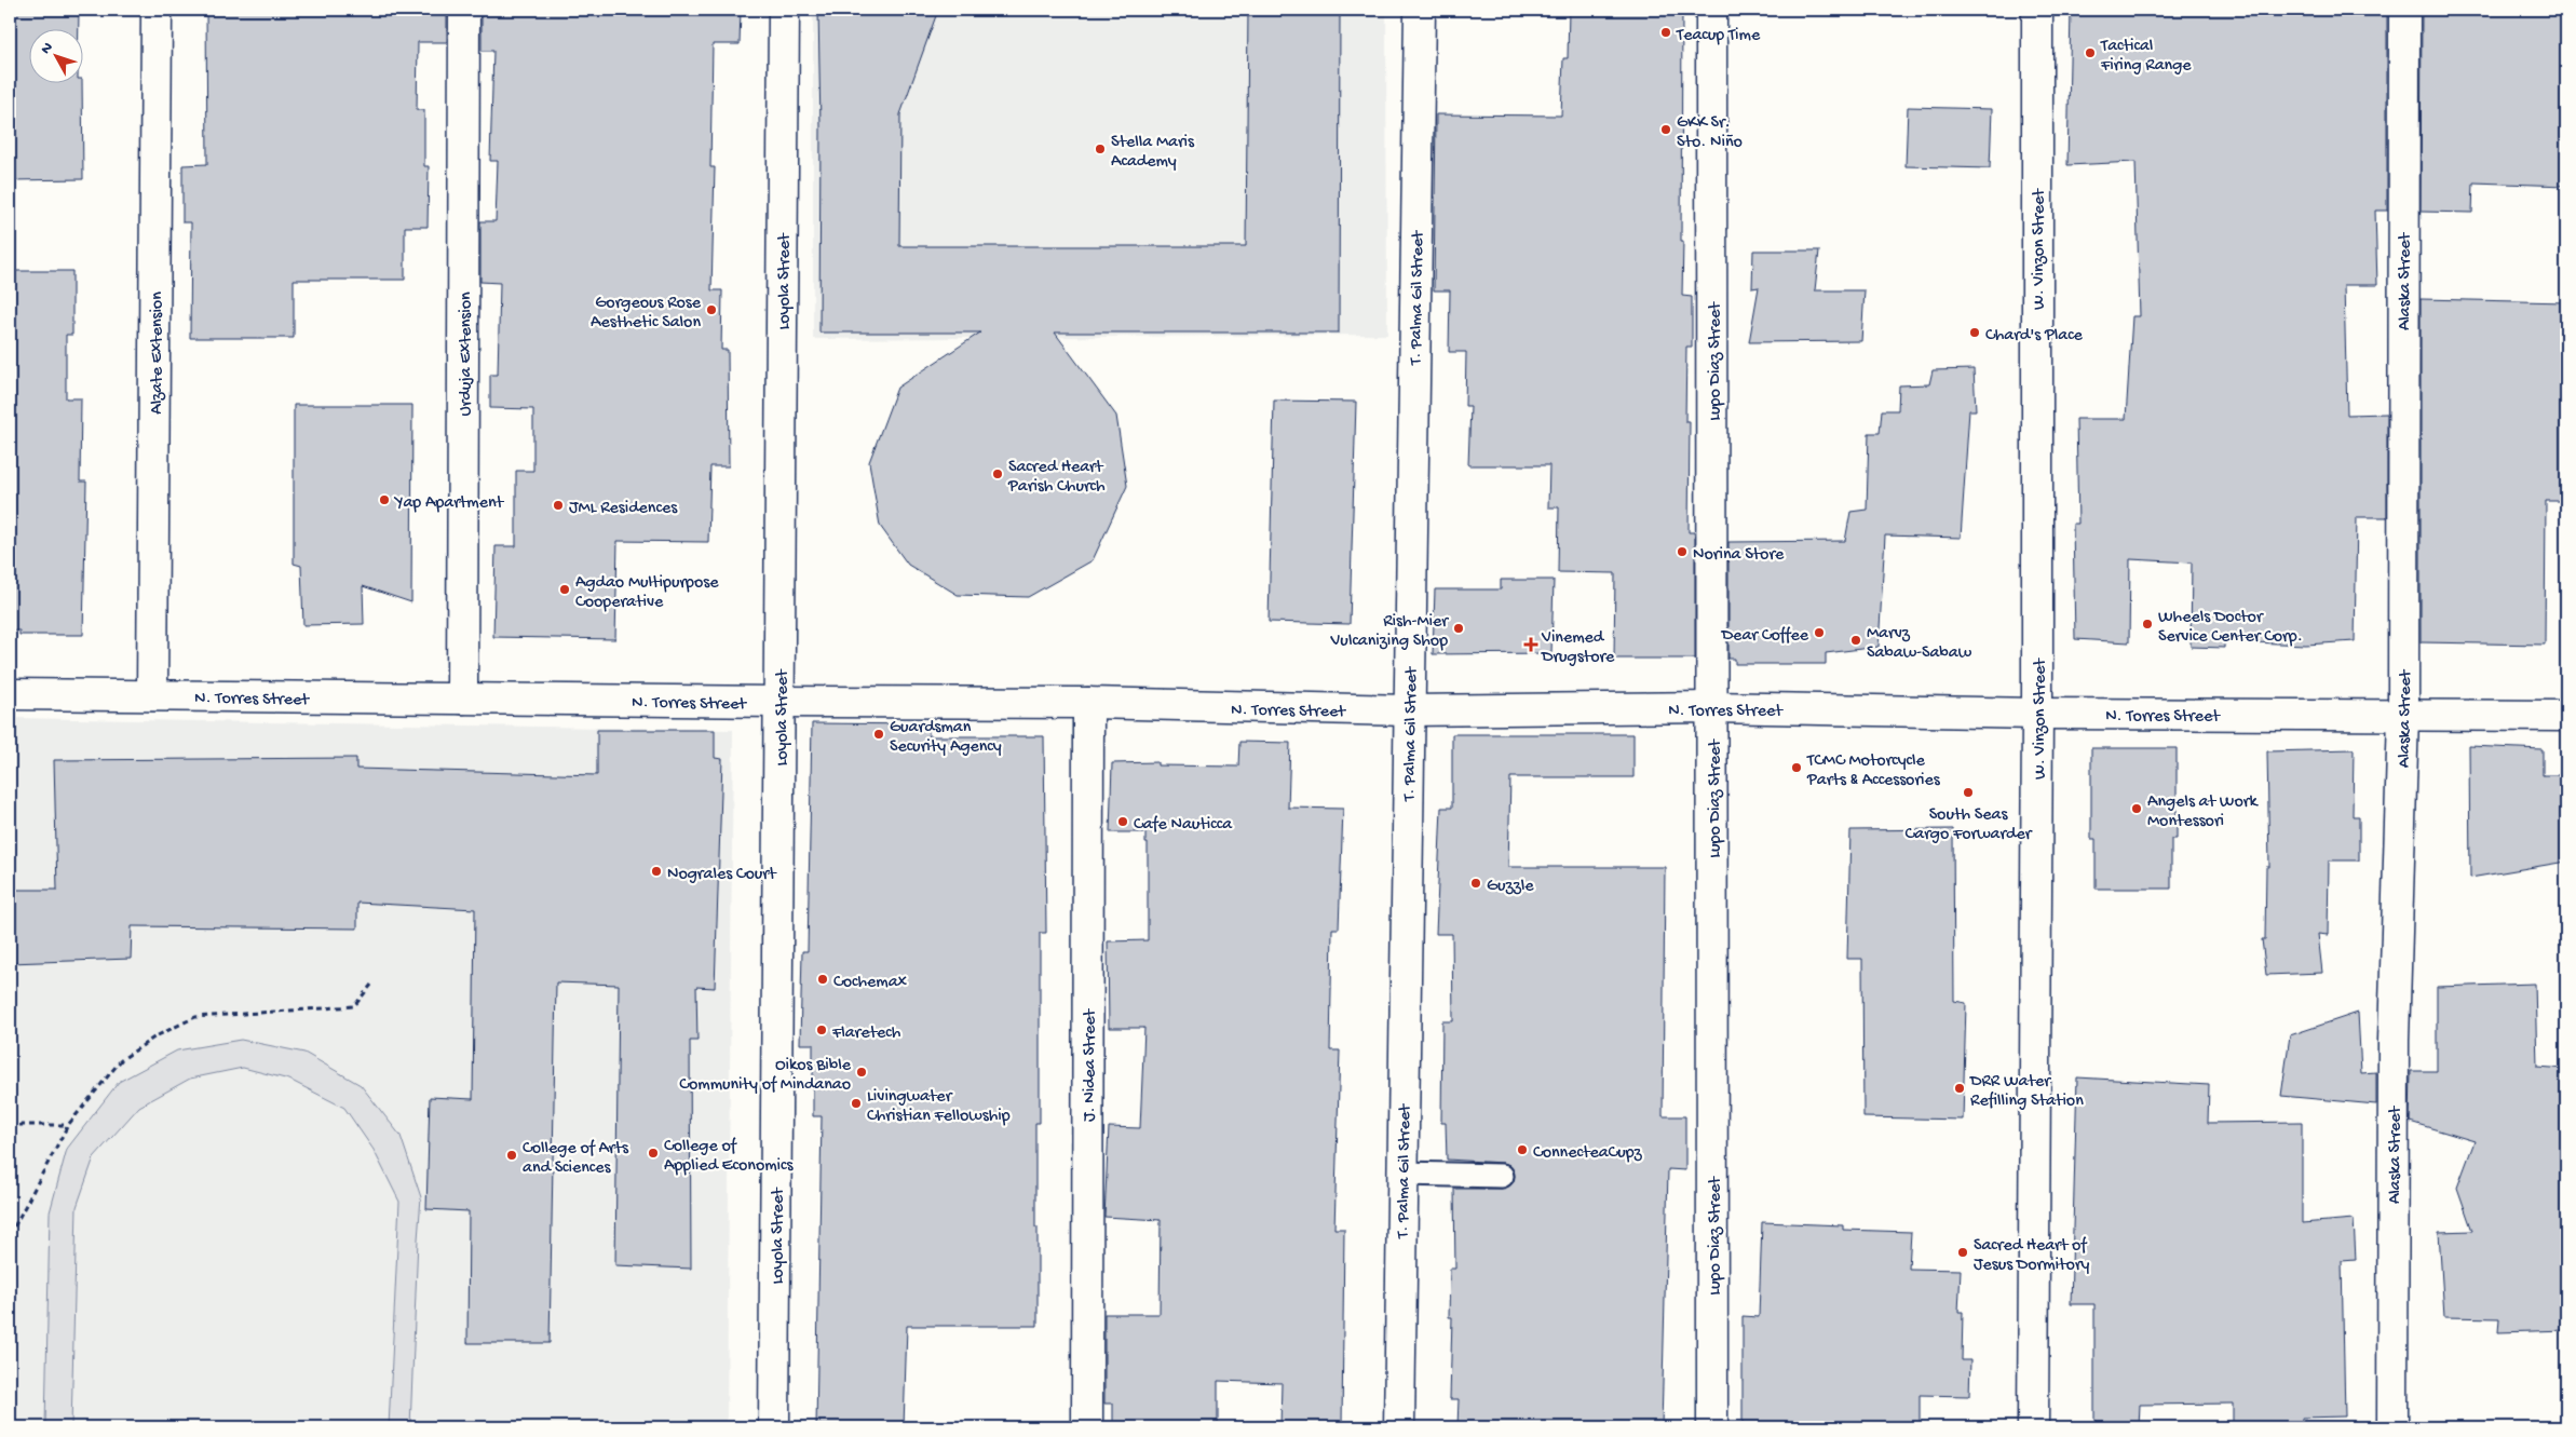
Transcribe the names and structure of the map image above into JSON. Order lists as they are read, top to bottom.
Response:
{
  "streets": {
    "street": [
      "W. Vinzon Street",
      "Loyola Street",
      "Alaska Street",
      "T. Palma Gil Street",
      "Alzate Extension",
      "Urduja Extension",
      "Lupo Diaz Street",
      "N. Torres Street",
      "J. Nidea Street"
    ]
  },
  "crossings": [
    ["W. Vinzon Street", "N. Torres Street"],
    ["Loyola Street", "N. Torres Street"],
    ["Alaska Street", "N. Torres Street"],
    ["T. Palma Gil Street", "N. Torres Street"],
    ["Alzate Extension", "N. Torres Street"],
    ["Urduja Extension", "N. Torres Street"],
    ["Lupo Diaz Street", "N. Torres Street"],
    ["N. Torres Street", "J. Nidea Street"]
  ],
  "places": {
    "other": [
      "Teacup Time",
      "Tactical Firing Range",
      "GKK Sr. Sto. Niño",
      "Stella Maris Academy",
      "Gorgeous Rose Aesthetic Salon",
      "Chard's Place",
      "Sacred Heart Parish Church",
      "Yap Apartment",
      "JML Residences",
      "Norina Store",
      "Agdao Multipurpose Cooperative",
      "Wheels Doctor Service Center Corp.",
      "Rish-Mier Vulcanizing Shop",
      "Dear Coffee",
      "Marvz Sabaw-Sabaw",
      "Guardsman Security Agency",
      "TCMC Motorcycle Parts & Accessories",
      "South Seas Cargo Forwarder",
      "Angels at Work Montessori",
      "Cafe Nauticca",
      "Nograles Court",
      "Guzzle",
      "Cochemax",
      "Flaretech",
      "Oikos Bible Community of Mindanao",
      "DRR Water Refilling Station",
      "Livingwater Christian Fellowship",
      "ConnecteaCupz",
      "College of Applied Economics",
      "College of Arts and Sciences",
      "Sacred Heart of Jesus Dormitory"
    ],
    "health": ["Vinemed Drugstore"]
  },
  "north": "top left"
}
